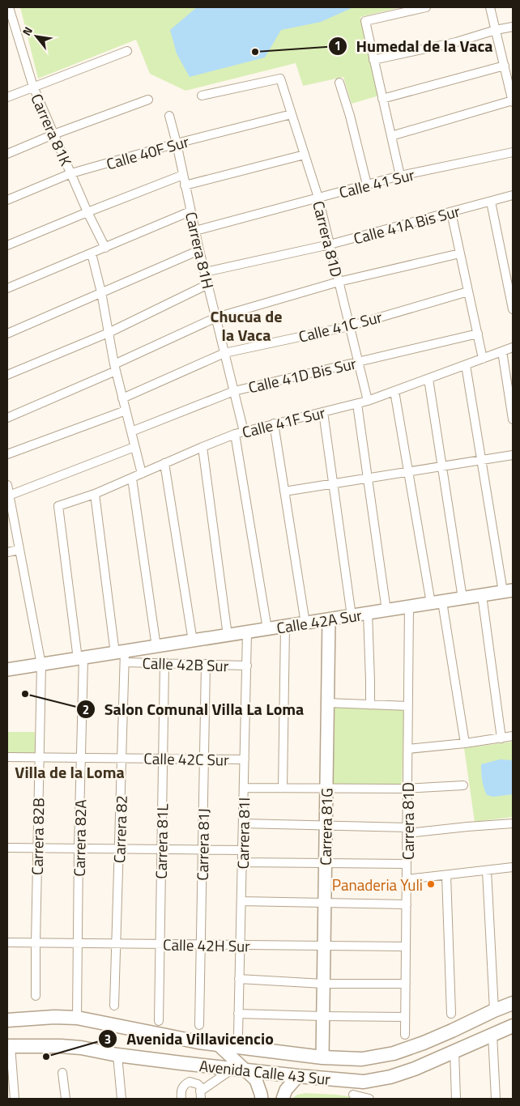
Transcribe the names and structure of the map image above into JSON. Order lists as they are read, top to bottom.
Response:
{
  "streets": {
    "main road": ["Avenida Calle 43 Sur"],
    "street": [
      "Carrera 81K",
      "Calle 40F Sur",
      "Calle 41 Sur",
      "Calle 41A Bis Sur",
      "Carrera 81D",
      "Carrera 81H",
      "Calle 41C Sur",
      "Calle 41D Bis Sur",
      "Calle 41F Sur",
      "Calle 42A Sur",
      "Calle 42B Sur",
      "Calle 42C Sur",
      "Carrera 81G",
      "Carrera 82",
      "Carrera 81I",
      "Carrera 82B",
      "Carrera 82A",
      "Carrera 81L",
      "Carrera 81J",
      "Calle 42H Sur"
    ]
  },
  "crossings": [
    ["Carrera 81K", "Calle 40F Sur"],
    ["Calle 40F Sur", "Carrera 81D"],
    ["Calle 40F Sur", "Carrera 81H"],
    ["Calle 41 Sur", "Carrera 81D"],
    ["Calle 41 Sur", "Carrera 81H"],
    ["Calle 41A Bis Sur", "Carrera 81D"],
    ["Calle 41A Bis Sur", "Carrera 81H"],
    ["Carrera 81D", "Calle 41C Sur"],
    ["Carrera 81D", "Calle 41D Bis Sur"],
    ["Carrera 81D", "Calle 41F Sur"],
    ["Carrera 81D", "Calle 42A Sur"],
    ["Carrera 81D", "Calle 42H Sur"],
    ["Carrera 81H", "Calle 41C Sur"],
    ["Carrera 81H", "Calle 41D Bis Sur"],
    ["Carrera 81H", "Calle 41F Sur"],
    ["Calle 41F Sur", "Carrera 82"],
    ["Calle 41F Sur", "Carrera 82A"],
    ["Calle 42A Sur", "Calle 42B Sur"],
    ["Calle 42A Sur", "Carrera 81G"],
    ["Calle 42A Sur", "Carrera 82"],
    ["Calle 42A Sur", "Carrera 81I"],
    ["Calle 42B Sur", "Carrera 82"],
    ["Calle 42B Sur", "Carrera 81I"],
    ["Calle 42B Sur", "Carrera 82B"],
    ["Calle 42B Sur", "Carrera 82A"],
    ["Calle 42B Sur", "Carrera 81L"],
    ["Calle 42B Sur", "Carrera 81J"],
    ["Calle 42C Sur", "Carrera 82"],
    ["Calle 42C Sur", "Carrera 81I"],
    ["Calle 42C Sur", "Carrera 82B"],
    ["Calle 42C Sur", "Carrera 82A"],
    ["Calle 42C Sur", "Carrera 81L"],
    ["Calle 42C Sur", "Carrera 81J"],
    ["Carrera 81G", "Calle 42H Sur"],
    ["Carrera 81G", "Avenida Calle 43 Sur"],
    ["Carrera 82", "Calle 42H Sur"],
    ["Carrera 81I", "Calle 42H Sur"],
    ["Carrera 82B", "Calle 42H Sur"],
    ["Carrera 82A", "Calle 42H Sur"],
    ["Carrera 82A", "Avenida Calle 43 Sur"],
    ["Carrera 81L", "Calle 42H Sur"],
    ["Carrera 81J", "Calle 42H Sur"]
  ],
  "districts": ["Chucua de la Vaca", "Villa de la Loma"],
  "places": [
    "Humedal de la Vaca",
    "Salon Comunal Villa La Loma",
    "Panaderia Yuli",
    "Avenida Villavicencio"
  ],
  "north": "top left"
}
